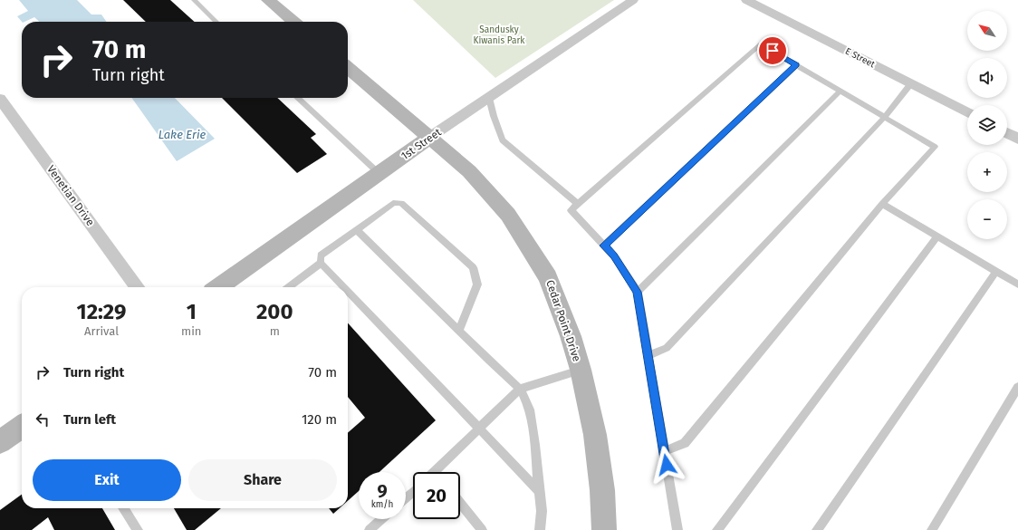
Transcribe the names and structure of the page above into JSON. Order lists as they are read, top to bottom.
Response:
{
  "streets": {
    "main road": ["1st Street", "Cedar Point Drive"],
    "street": ["E Street", "Venetian Drive"]
  },
  "crossings": [
    ["1st Street", "Cedar Point Drive"]
  ],
  "water": ["Lake Erie"],
  "parks": ["Sandusky Kiwanis Park"],
  "north": "top left",
  "page": {
    "map_buttons": ["+", "−"],
    "turn": ["70 m", "Turn right"],
    "eta": [
      "12:29",
      "Arrival",
      "1",
      "min",
      "200",
      "m"
    ],
    "list": [
      {
        "name": "Turn right",
        "value": "70 m"
      },
      {
        "name": "Turn left",
        "value": "120 m"
      }
    ],
    "buttons": ["Exit", "Share"],
    "speed": "9 km/h",
    "limit": "20"
  }
}
